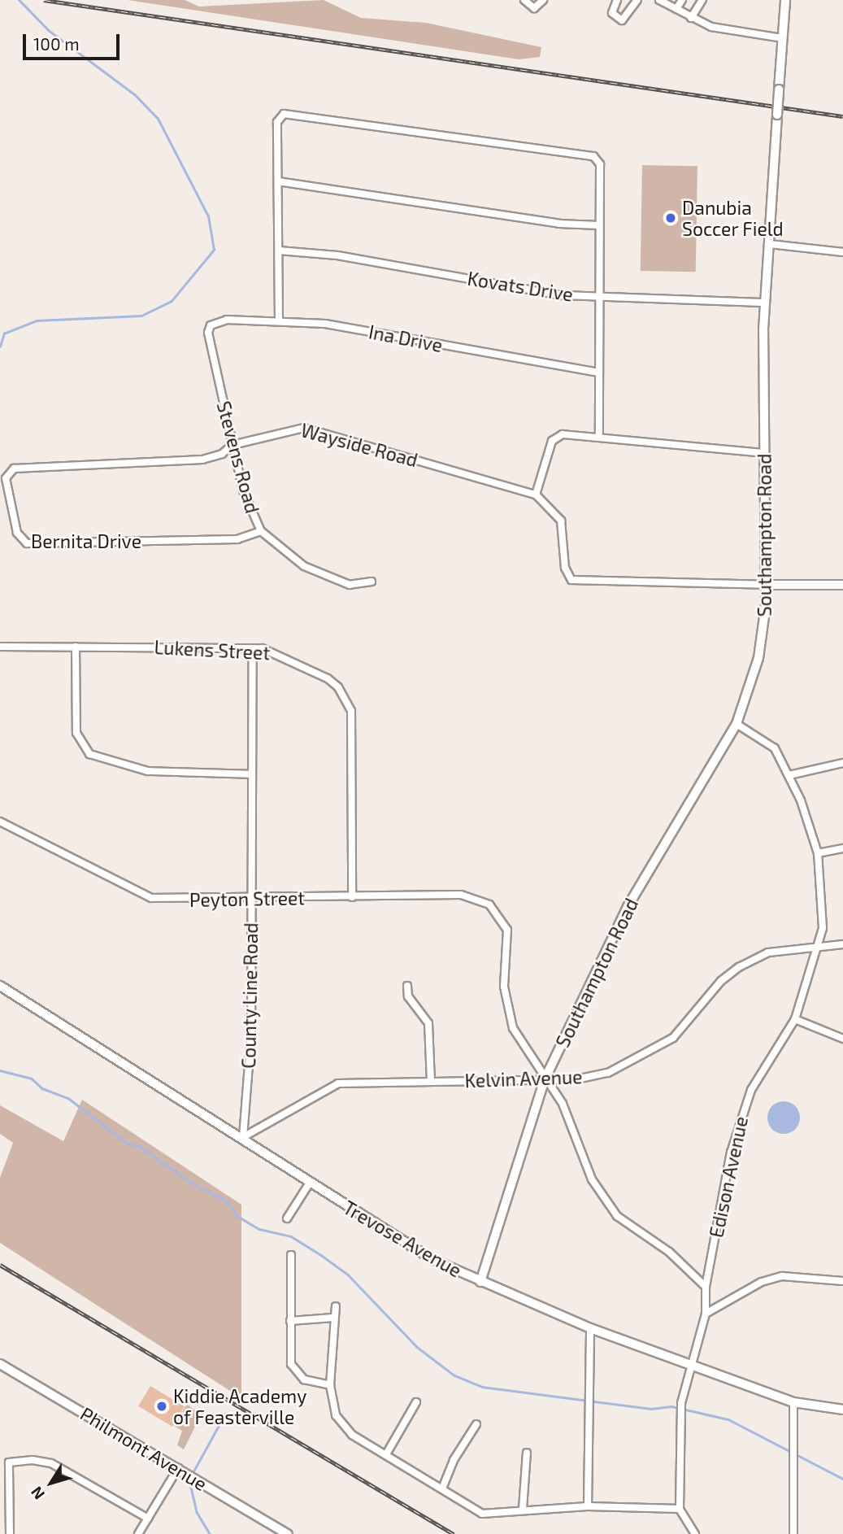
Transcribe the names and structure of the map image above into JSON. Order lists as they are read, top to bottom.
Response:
{
  "streets": {
    "main road": ["Philmont Avenue"],
    "street": [
      "Kovats Drive",
      "Ina Drive",
      "Wayside Road",
      "Stevens Road",
      "Southampton Road",
      "Bernita Drive",
      "Lukens Street",
      "Peyton Street",
      "County Line Road",
      "Kelvin Avenue",
      "Edison Avenue",
      "Trevose Avenue"
    ]
  },
  "crossings": [
    ["Kovats Drive", "Southampton Road"],
    ["Ina Drive", "Stevens Road"],
    ["Wayside Road", "Stevens Road"],
    ["Wayside Road", "Bernita Drive"],
    ["Stevens Road", "Bernita Drive"],
    ["Southampton Road", "Peyton Street"],
    ["Southampton Road", "Kelvin Avenue"],
    ["Southampton Road", "Edison Avenue"],
    ["Southampton Road", "Trevose Avenue"],
    ["Lukens Street", "Peyton Street"],
    ["Lukens Street", "County Line Road"],
    ["Peyton Street", "County Line Road"],
    ["Peyton Street", "Kelvin Avenue"],
    ["County Line Road", "Kelvin Avenue"],
    ["County Line Road", "Trevose Avenue"],
    ["Kelvin Avenue", "Edison Avenue"],
    ["Kelvin Avenue", "Trevose Avenue"],
    ["Edison Avenue", "Trevose Avenue"]
  ],
  "places": ["Danubia Soccer Field", "Kiddie Academy of Feasterville"],
  "scale_bar": "100 m",
  "north": "bottom left"
}
